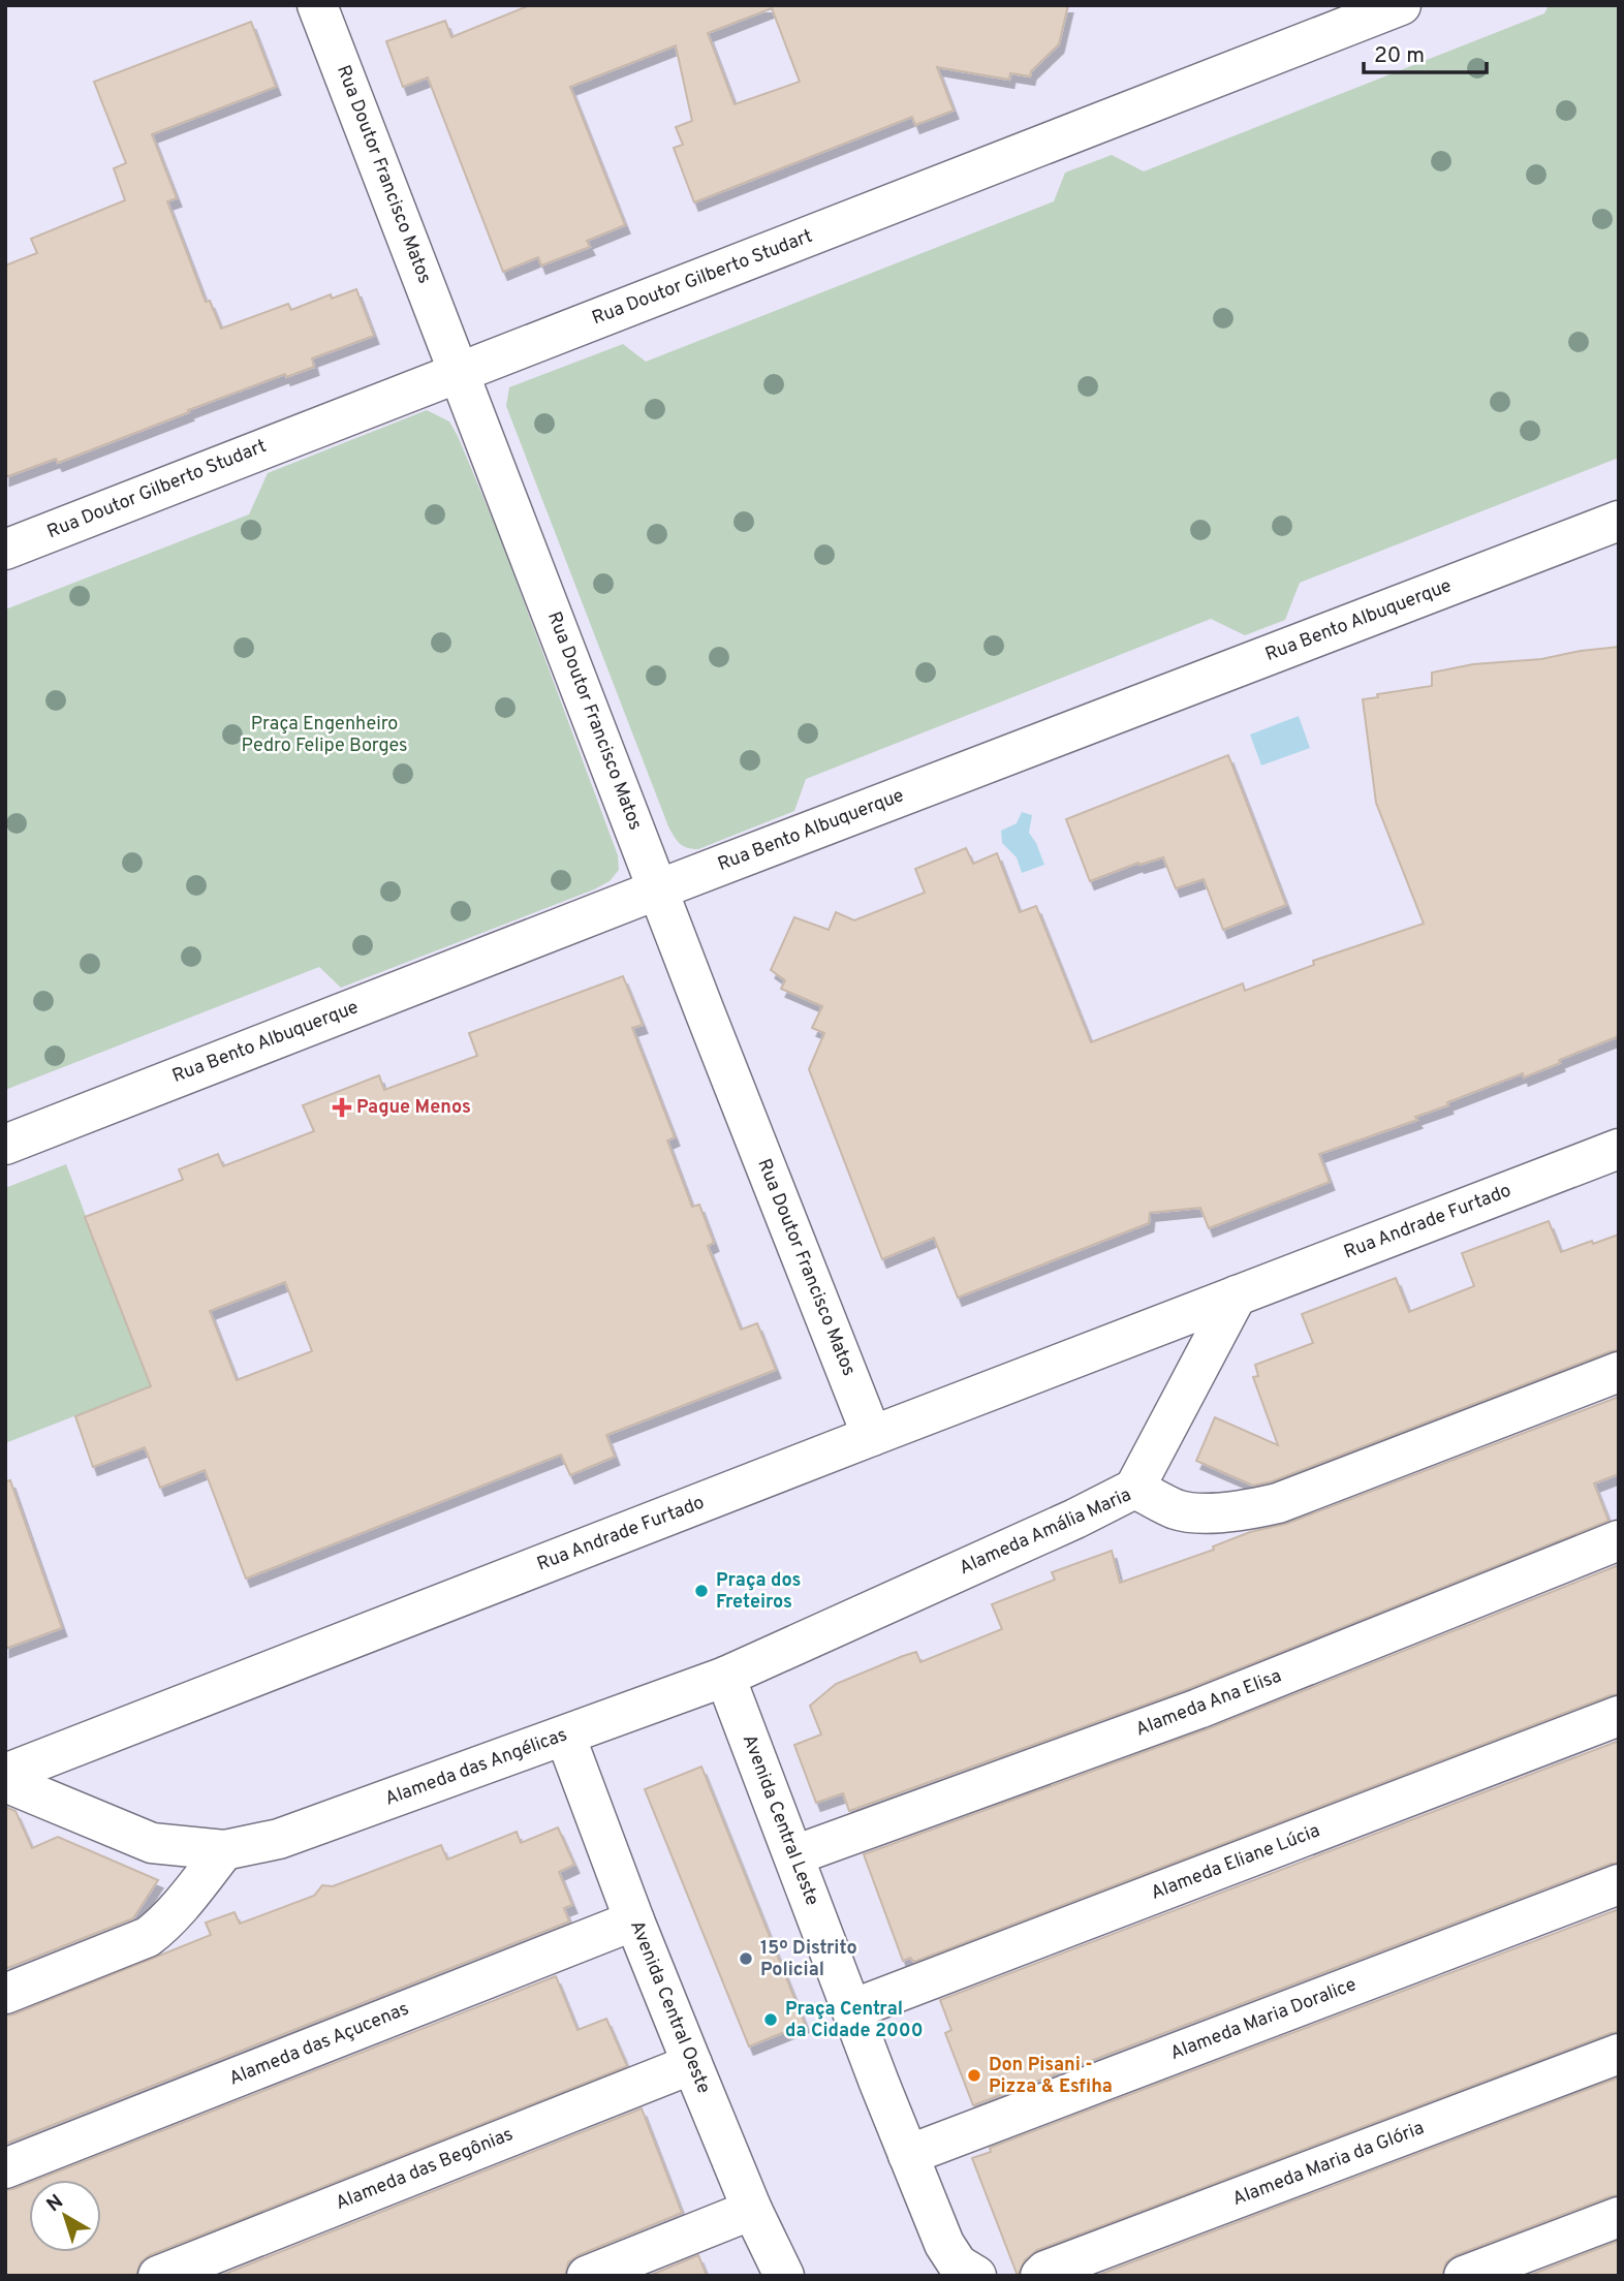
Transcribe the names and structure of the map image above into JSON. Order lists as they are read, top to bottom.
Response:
{
  "streets": {
    "street": [
      "Rua Doutor Francisco Matos",
      "Rua Doutor Gilberto Studart",
      "Rua Bento Albuquerque",
      "Rua Andrade Furtado",
      "Alameda Amália Maria",
      "Alameda Ana Elisa",
      "Alameda das Angélicas",
      "Avenida Central Leste",
      "Alameda Eliane Lúcia",
      "Avenida Central Oeste",
      "Alameda Maria Doralice",
      "Alameda das Açucenas",
      "Alameda Maria da Glória",
      "Alameda das Begônias"
    ]
  },
  "crossings": [
    ["Rua Doutor Francisco Matos", "Rua Doutor Gilberto Studart"],
    ["Rua Doutor Francisco Matos", "Rua Bento Albuquerque"],
    ["Rua Doutor Francisco Matos", "Rua Andrade Furtado"],
    ["Alameda Amália Maria", "Alameda das Angélicas"],
    ["Alameda Amália Maria", "Avenida Central Leste"],
    ["Alameda Ana Elisa", "Avenida Central Leste"],
    ["Alameda das Angélicas", "Avenida Central Leste"],
    ["Alameda das Angélicas", "Avenida Central Oeste"],
    ["Avenida Central Leste", "Alameda Eliane Lúcia"],
    ["Avenida Central Leste", "Alameda Maria Doralice"],
    ["Avenida Central Oeste", "Alameda das Açucenas"],
    ["Avenida Central Oeste", "Alameda das Begônias"]
  ],
  "parks": ["Praça Engenheiro Pedro Felipe Borges"],
  "places": {
    "health": ["Pague Menos"],
    "other": [
      "Praça dos Freteiros",
      "15º Distrito Policial",
      "Praça Central da Cidade 2000",
      "Don Pisani - Pizza & Esfiha"
    ]
  },
  "scale_bar": "20 m",
  "north": "top left"
}
